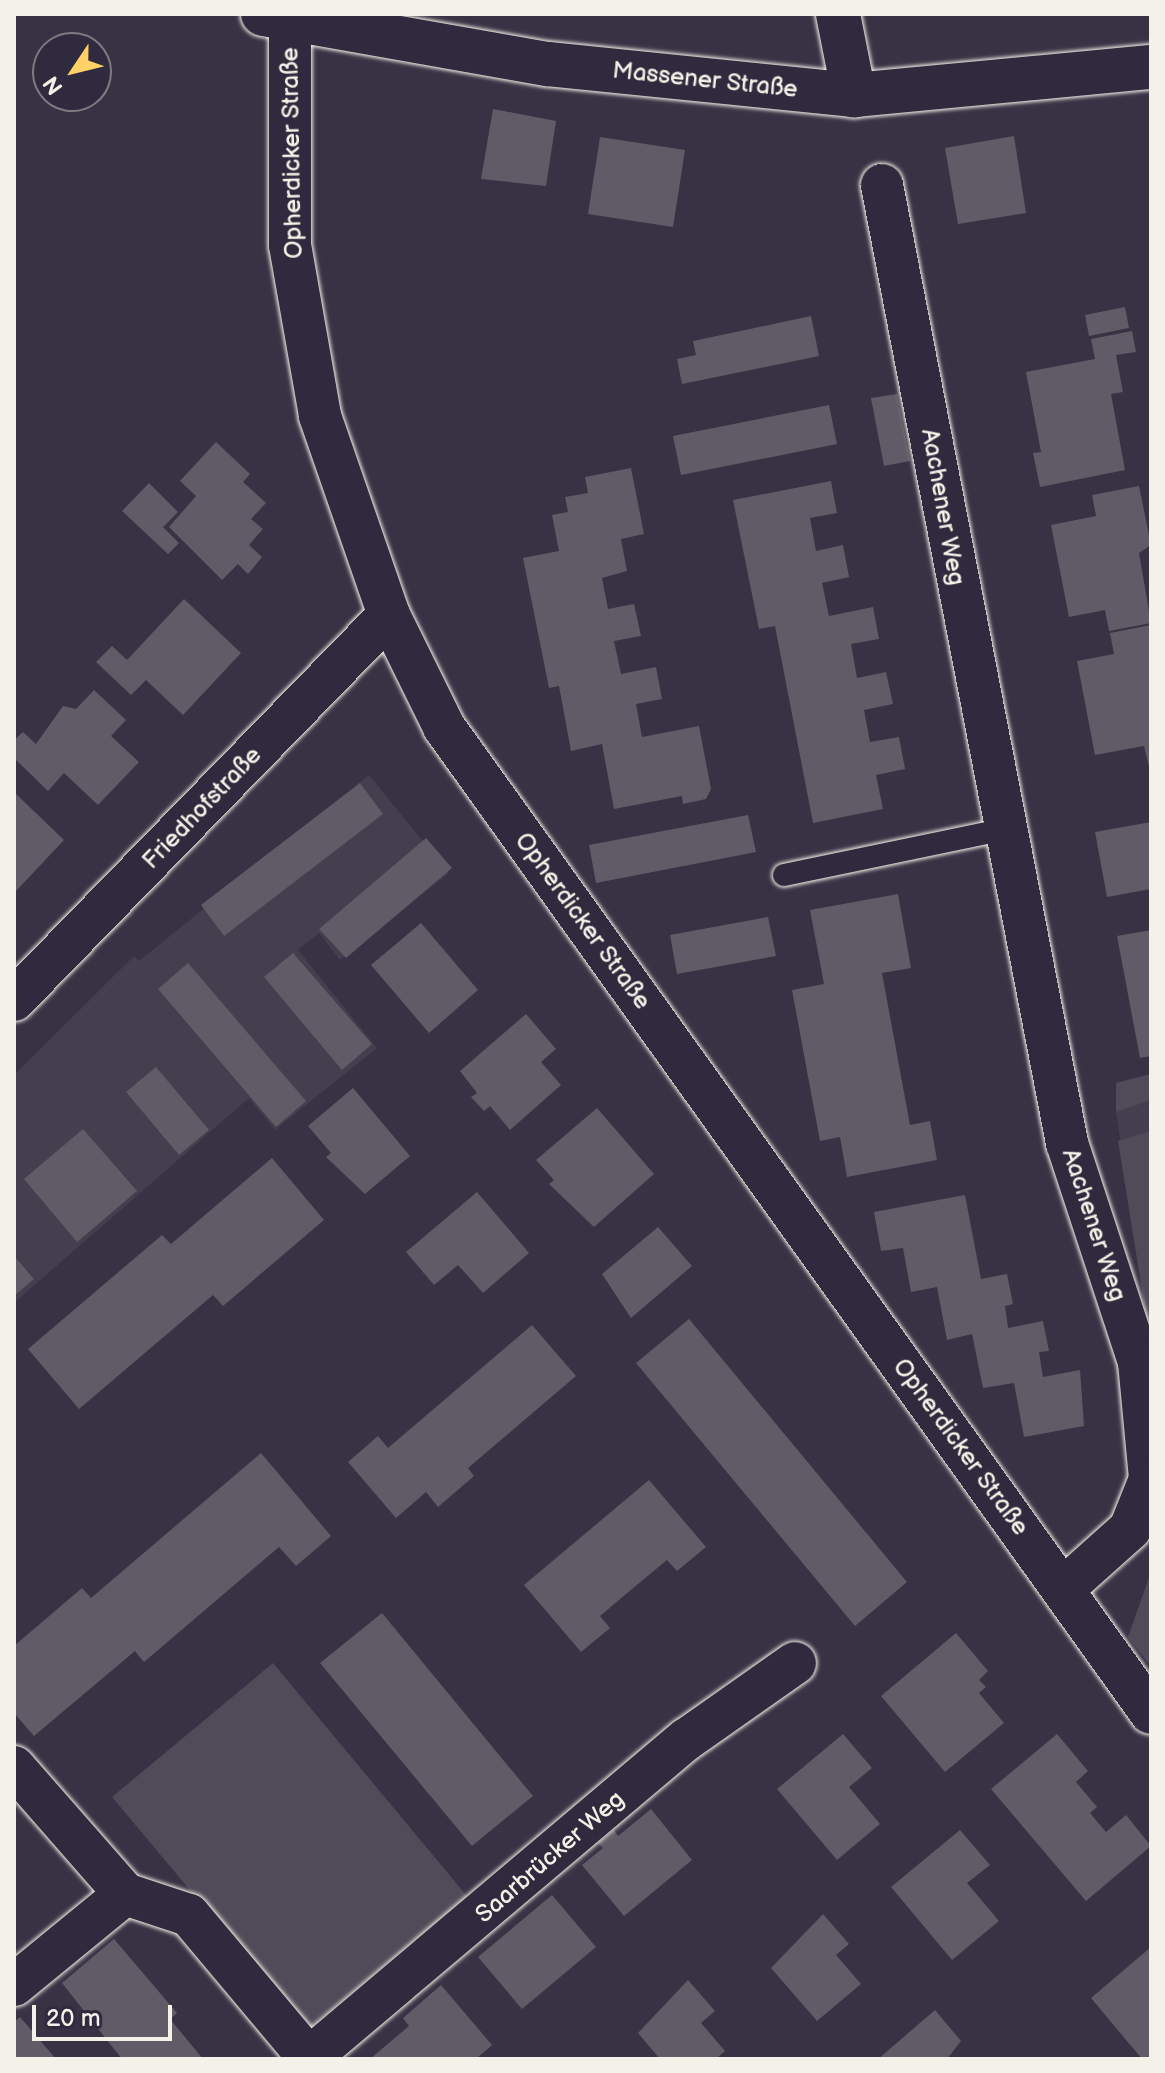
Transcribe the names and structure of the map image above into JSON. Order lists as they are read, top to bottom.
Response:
{
  "streets": {
    "street": [
      "Massener Straße",
      "Opherdicker Straße",
      "Aachener Weg",
      "Friedhofstraße",
      "Saarbrücker Weg"
    ]
  },
  "crossings": [
    ["Massener Straße", "Opherdicker Straße"],
    ["Opherdicker Straße", "Aachener Weg"],
    ["Opherdicker Straße", "Friedhofstraße"]
  ],
  "scale_bar": "20 m",
  "north": "bottom left"
}
